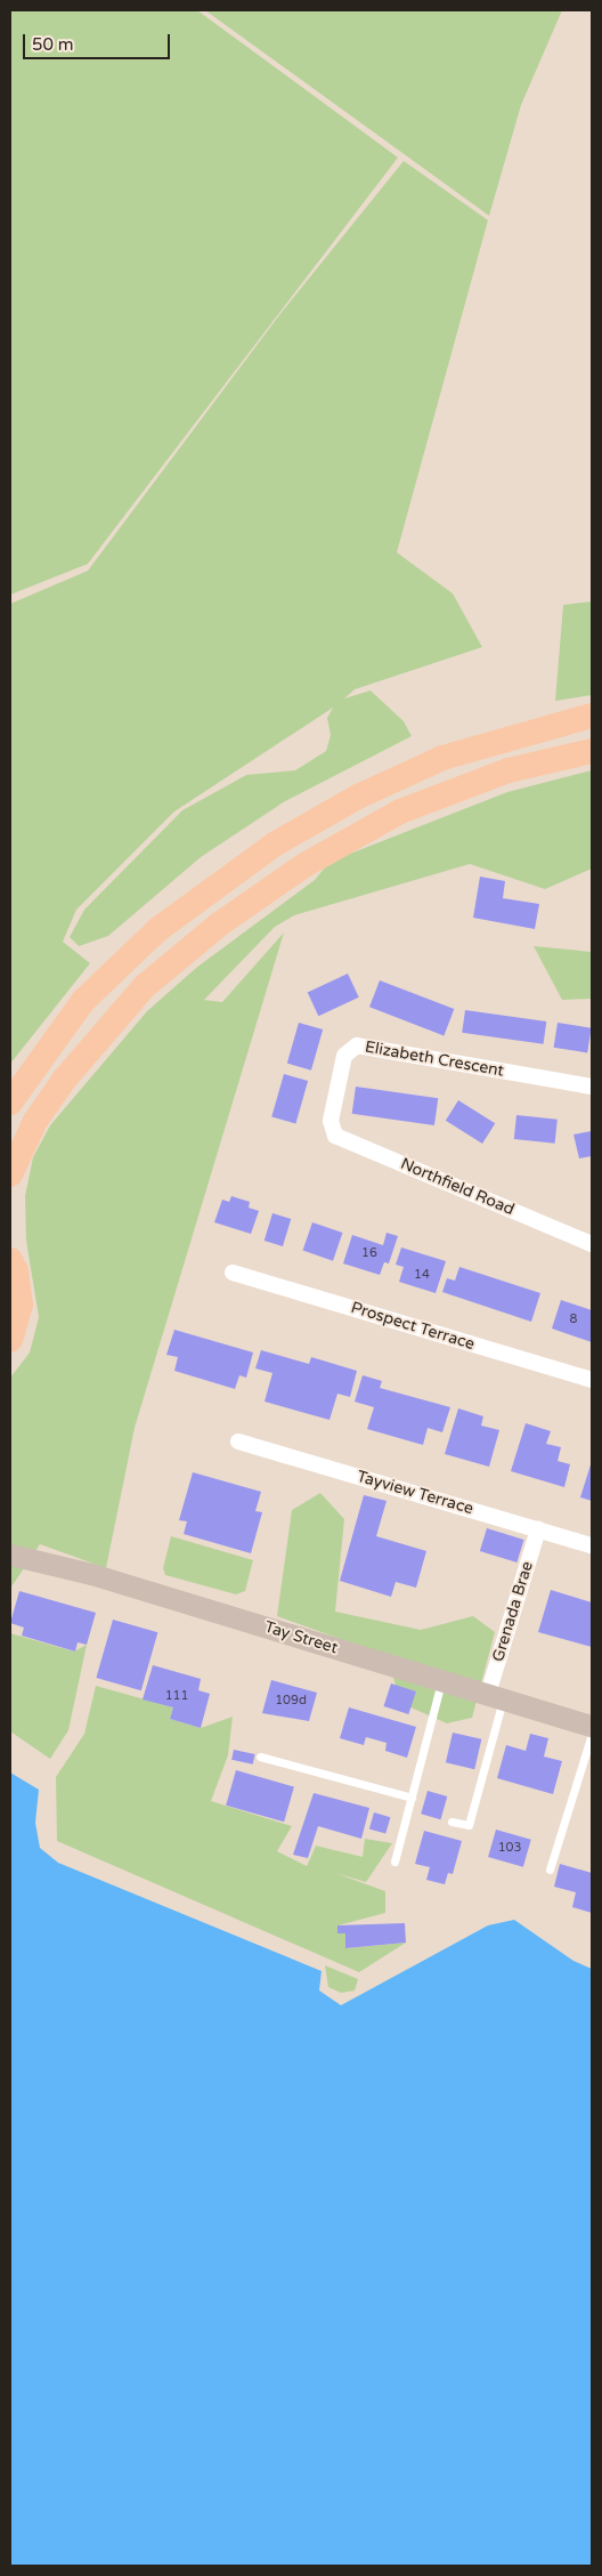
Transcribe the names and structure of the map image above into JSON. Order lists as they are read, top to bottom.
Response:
{
  "streets": {
    "main road": ["Tay Street"],
    "street": [
      "Elizabeth Crescent",
      "Northfield Road",
      "Prospect Terrace",
      "Tayview Terrace",
      "Grenada Brae"
    ]
  },
  "crossings": [
    ["Elizabeth Crescent", "Northfield Road"],
    ["Tayview Terrace", "Grenada Brae"],
    ["Grenada Brae", "Tay Street"]
  ],
  "house_numbers": [
    "16",
    "14",
    "8",
    "111",
    "109d",
    "103"
  ],
  "scale_bar": "50 m"
}
